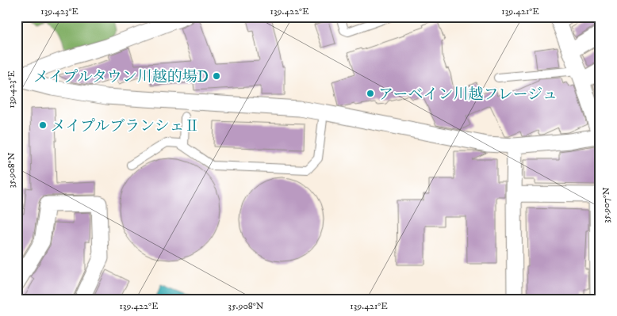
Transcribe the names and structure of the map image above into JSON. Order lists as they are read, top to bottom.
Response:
{
  "places": ["メイプルタウン川越的場D", "アーベイン川越フレージュ", "メイプルブランシェⅡ"],
  "coordinates": [
    "139.423°E",
    "139.422°E",
    "139.421°E",
    "35.908°N",
    "35.907°N"
  ]
}
